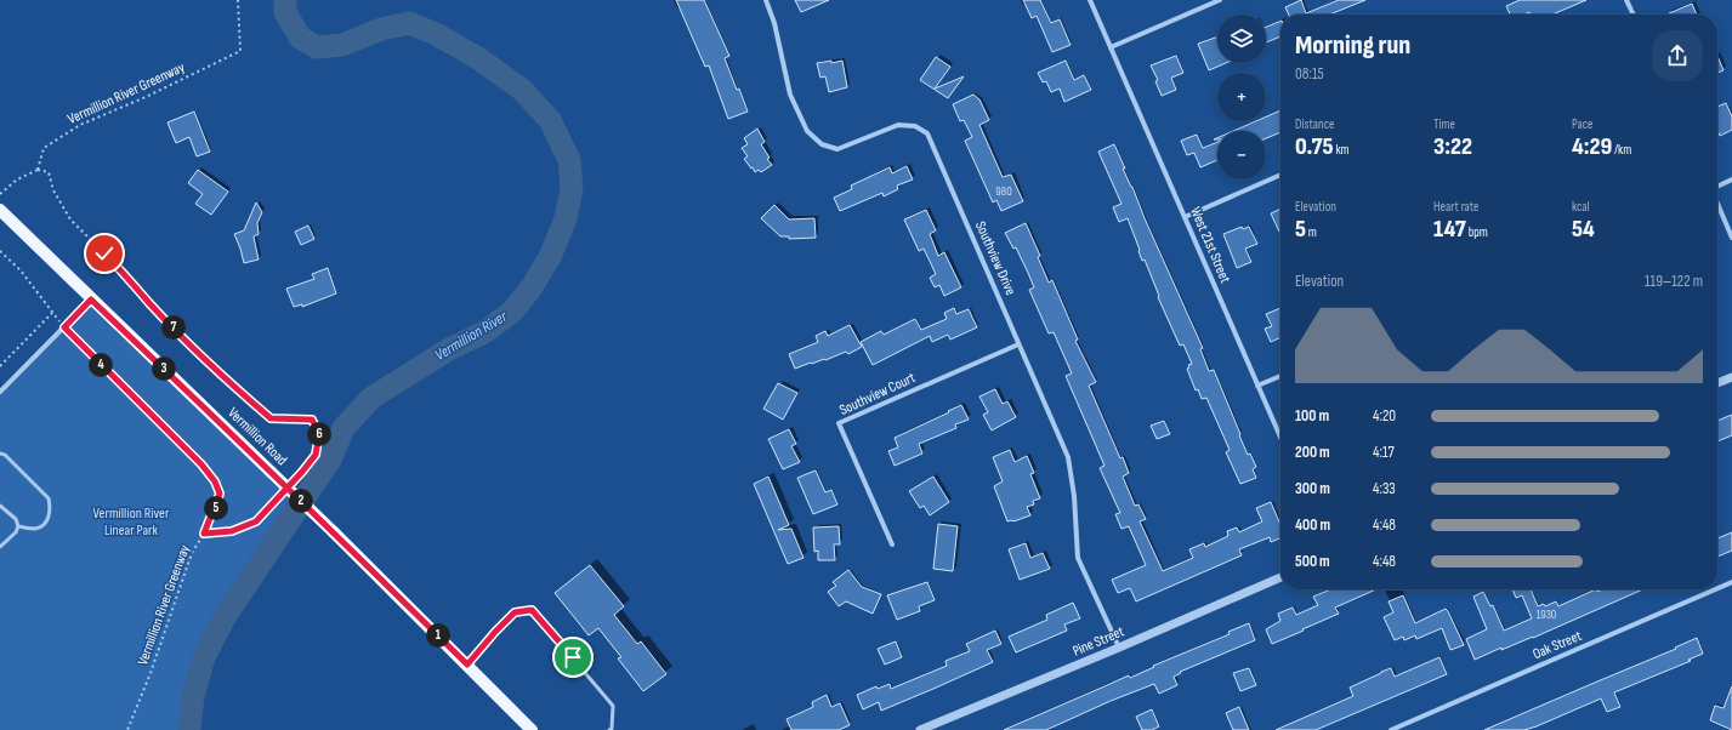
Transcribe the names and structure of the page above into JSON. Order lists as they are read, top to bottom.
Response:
{
  "streets": {
    "main road": ["Vermillion Road"],
    "street": [
      "West 21st Street",
      "Southview Drive",
      "Southview Court",
      "Pine Street",
      "Oak Street"
    ],
    "path": ["Vermillion River Greenway"]
  },
  "crossings": [
    ["Southview Drive", "Southview Court"],
    ["Southview Drive", "Pine Street"]
  ],
  "water": ["Vermillion River"],
  "parks": ["Vermillion River Linear Park"],
  "house_numbers": ["980", "1930"],
  "page": {
    "map_buttons": ["+", "−"],
    "heading": ["Morning run", "08:15"],
    "stats": [
      ["Distance", "0.75 km"],
      ["Time", "3:22"],
      ["Pace", "4:29 /km"],
      ["Elevation", "5 m"],
      ["Heart rate", "147 bpm"],
      ["kcal", "54"]
    ],
    "chart": ["Elevation", "119–122 m"],
    "pins": [
      "7",
      "4",
      "3",
      "6",
      "2",
      "5",
      "1"
    ],
    "list": [
      {
        "name": "100 m",
        "note": "4:20"
      },
      {
        "name": "200 m",
        "note": "4:17"
      },
      {
        "name": "300 m",
        "note": "4:33"
      },
      {
        "name": "400 m",
        "note": "4:48"
      },
      {
        "name": "500 m",
        "note": "4:48"
      }
    ]
  }
}
